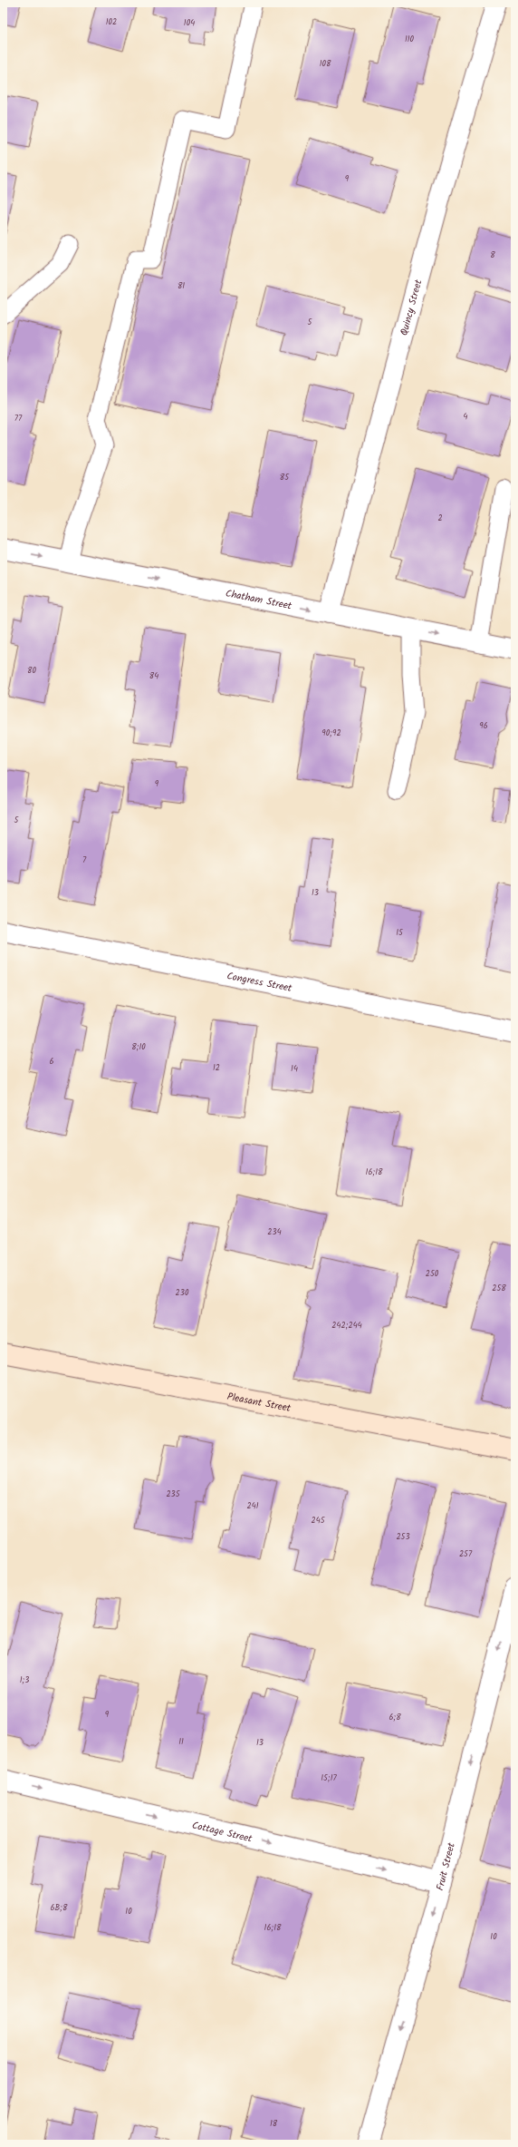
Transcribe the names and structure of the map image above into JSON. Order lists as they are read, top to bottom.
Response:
{
  "streets": {
    "main road": ["Pleasant Street"],
    "street": [
      "Quincy Street",
      "Chatham Street",
      "Congress Street",
      "Cottage Street",
      "Fruit Street"
    ]
  },
  "crossings": [
    ["Quincy Street", "Chatham Street"],
    ["Cottage Street", "Fruit Street"]
  ],
  "one_way": ["Chatham Street", "Cottage Street", "Fruit Street"],
  "house_numbers": [
    "102",
    "104",
    "110",
    "108",
    "9",
    "8",
    "81",
    "5",
    "4",
    "77",
    "85",
    "2",
    "80",
    "84",
    "96",
    "90;92",
    "9",
    "5",
    "7",
    "13",
    "15",
    "8;10",
    "6",
    "12",
    "14",
    "16;18",
    "234",
    "250",
    "258",
    "230",
    "242;244",
    "235",
    "241",
    "245",
    "253",
    "257",
    "1;3",
    "9",
    "6;8",
    "11",
    "13",
    "15;17",
    "6B;8",
    "10",
    "16;18",
    "10",
    "18"
  ]
}
